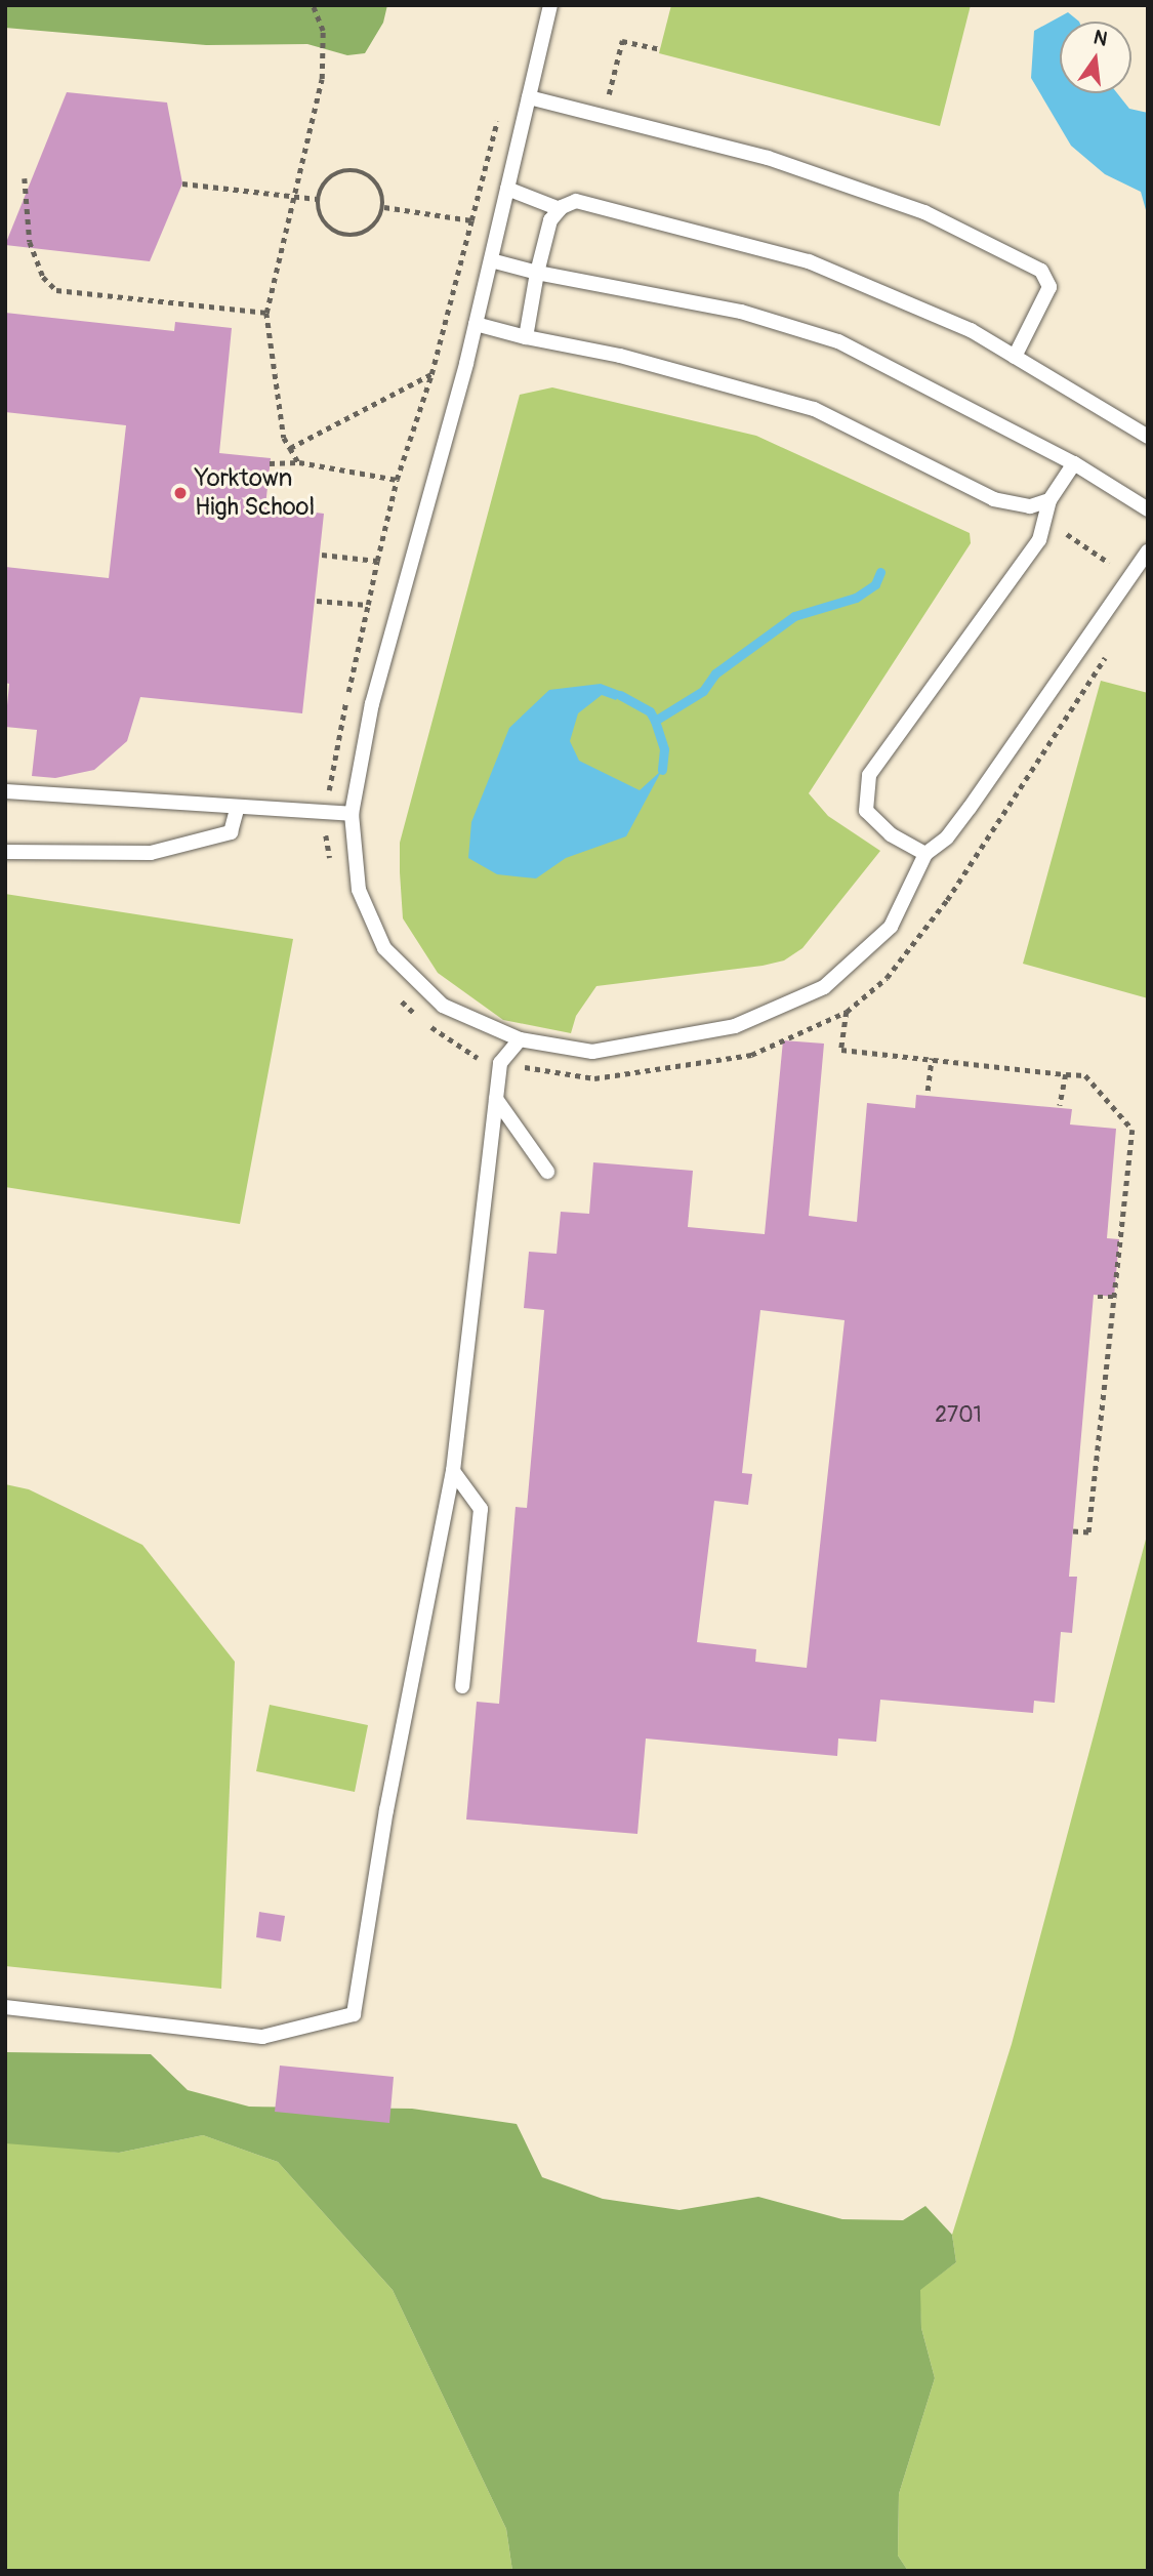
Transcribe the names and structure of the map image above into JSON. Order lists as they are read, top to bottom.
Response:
{
  "places": ["Yorktown High School"],
  "house_numbers": ["2701"],
  "north": "top"
}
